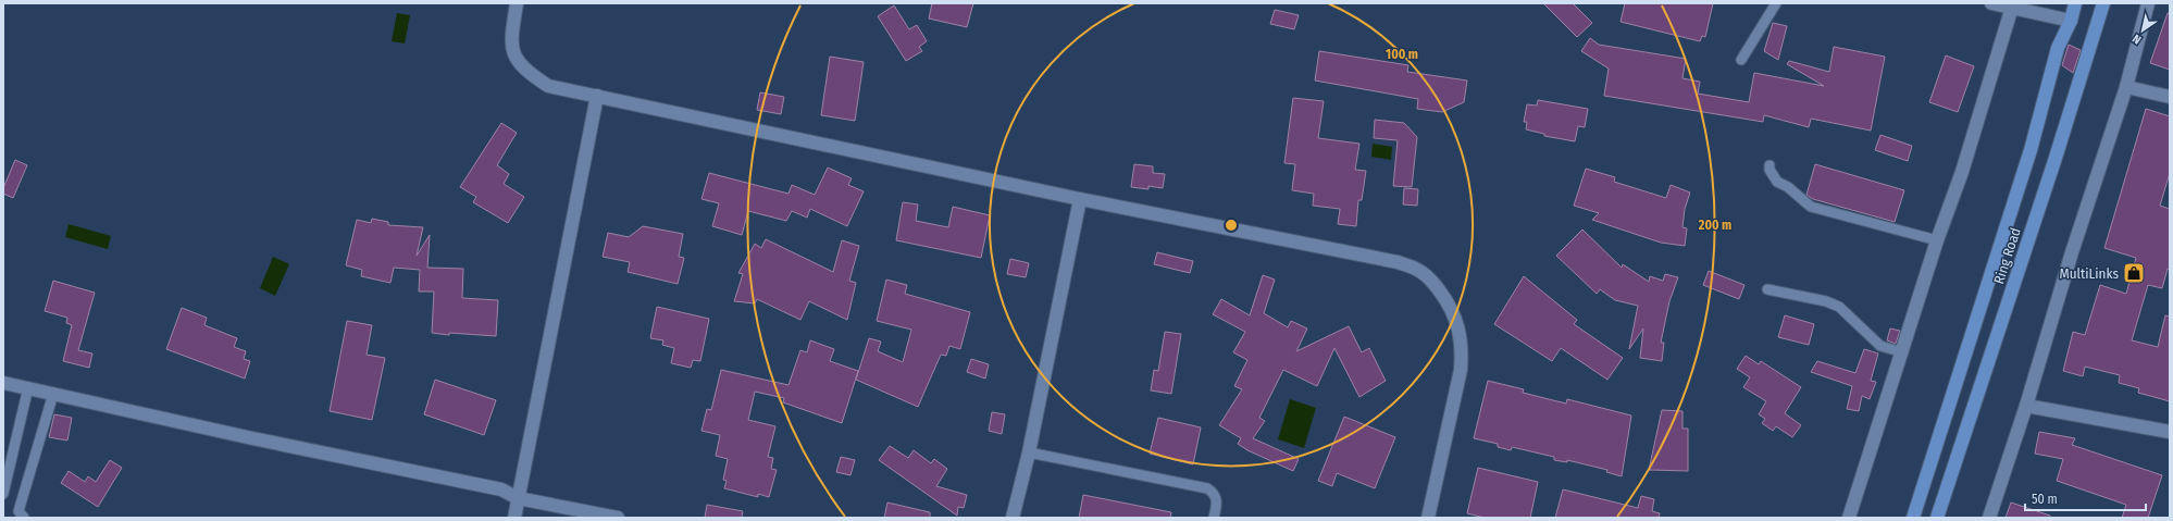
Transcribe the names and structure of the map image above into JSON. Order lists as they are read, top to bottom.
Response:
{
  "streets": {
    "main road": ["Ring Road"]
  },
  "places": {
    "shop": ["MultiLinks"]
  },
  "scale_bar": "50 m",
  "north": "bottom left",
  "rings": ["100 m", "200 m"]
}
